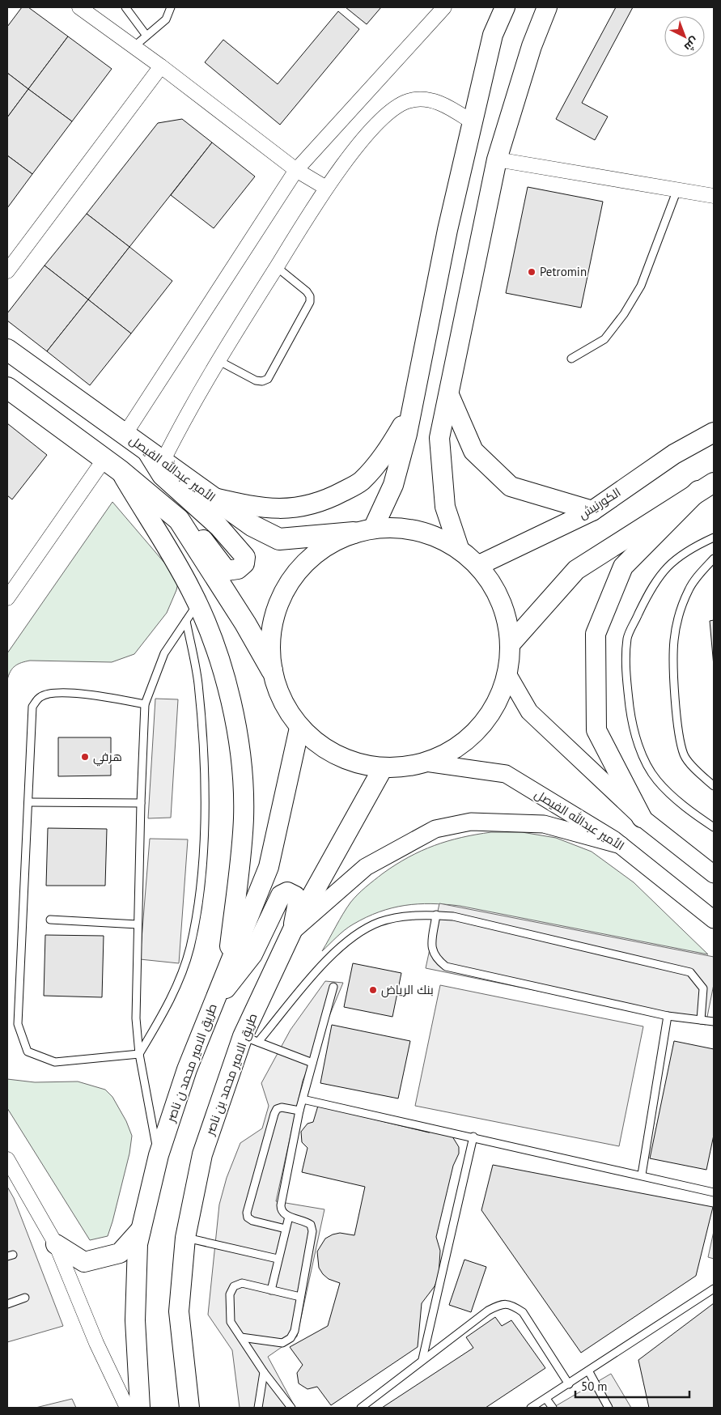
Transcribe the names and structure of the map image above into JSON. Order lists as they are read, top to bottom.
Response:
{
  "streets": {
    "main road": [
      "الأمير عبدالله الفيصل",
      "الكورنيش",
      "طريق الامير محمد ن ناصر",
      "طريق الامير محمد بن ناصر"
    ]
  },
  "places": ["Petromin", "هرفي", "بنك الرياض"],
  "scale_bar": "50 m",
  "north": "bottom right"
}
